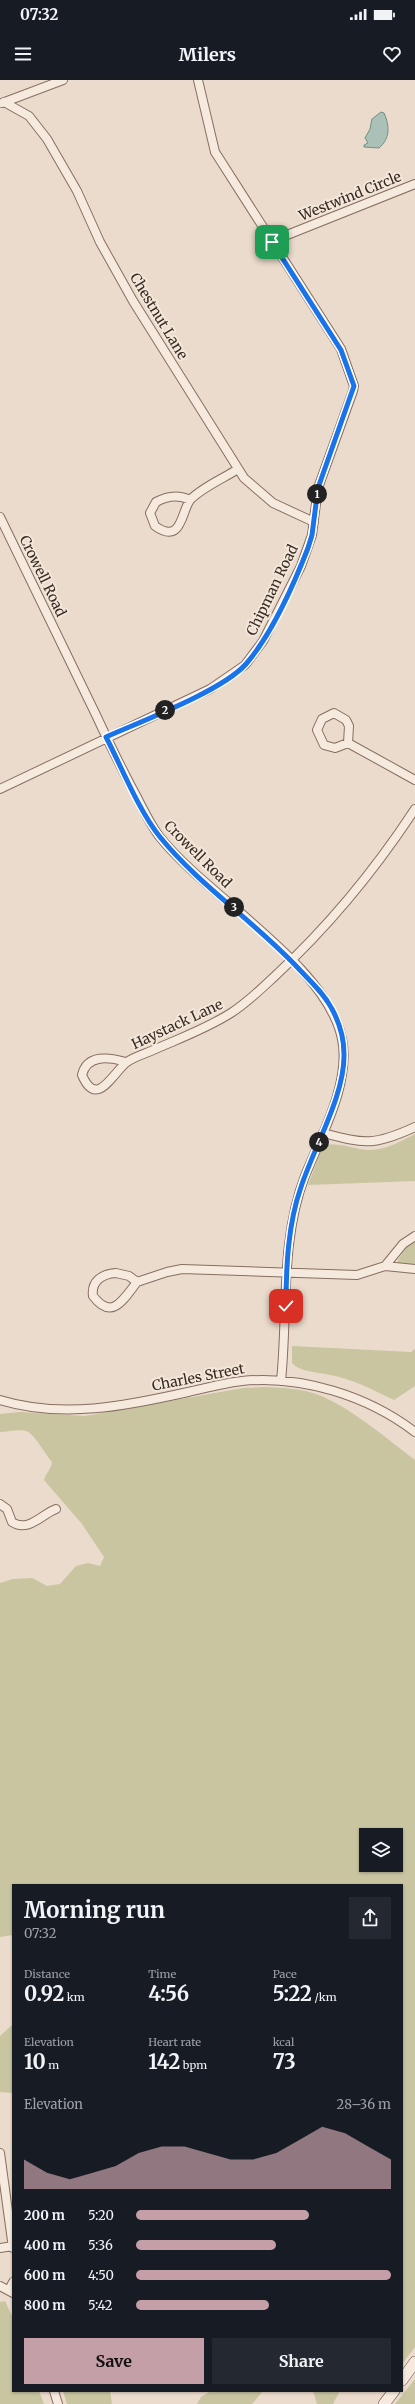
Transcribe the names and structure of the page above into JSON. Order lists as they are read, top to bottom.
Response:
{
  "streets": {
    "street": [
      "Westwind Circle",
      "Chestnut Lane",
      "Crowell Road",
      "Chipman Road",
      "Haystack Lane",
      "Charles Street"
    ]
  },
  "crossings": [
    ["Westwind Circle", "Chipman Road"],
    ["Chestnut Lane", "Chipman Road"],
    ["Crowell Road", "Chipman Road"],
    ["Crowell Road", "Haystack Lane"],
    ["Crowell Road", "Charles Street"]
  ],
  "page": {
    "status": "07:32",
    "header": "Milers",
    "pins": [
      "1",
      "2",
      "3",
      "4"
    ],
    "heading": ["Morning run", "07:32"],
    "stats": [
      ["Distance", "0.92 km"],
      ["Time", "4:56"],
      ["Pace", "5:22 /km"],
      ["Elevation", "10 m"],
      ["Heart rate", "142 bpm"],
      ["kcal", "73"]
    ],
    "chart": ["Elevation", "28–36 m"],
    "list": [
      {
        "name": "200 m",
        "note": "5:20"
      },
      {
        "name": "400 m",
        "note": "5:36"
      },
      {
        "name": "600 m",
        "note": "4:50"
      },
      {
        "name": "800 m",
        "note": "5:42"
      }
    ],
    "buttons": ["Save", "Share"]
  }
}
